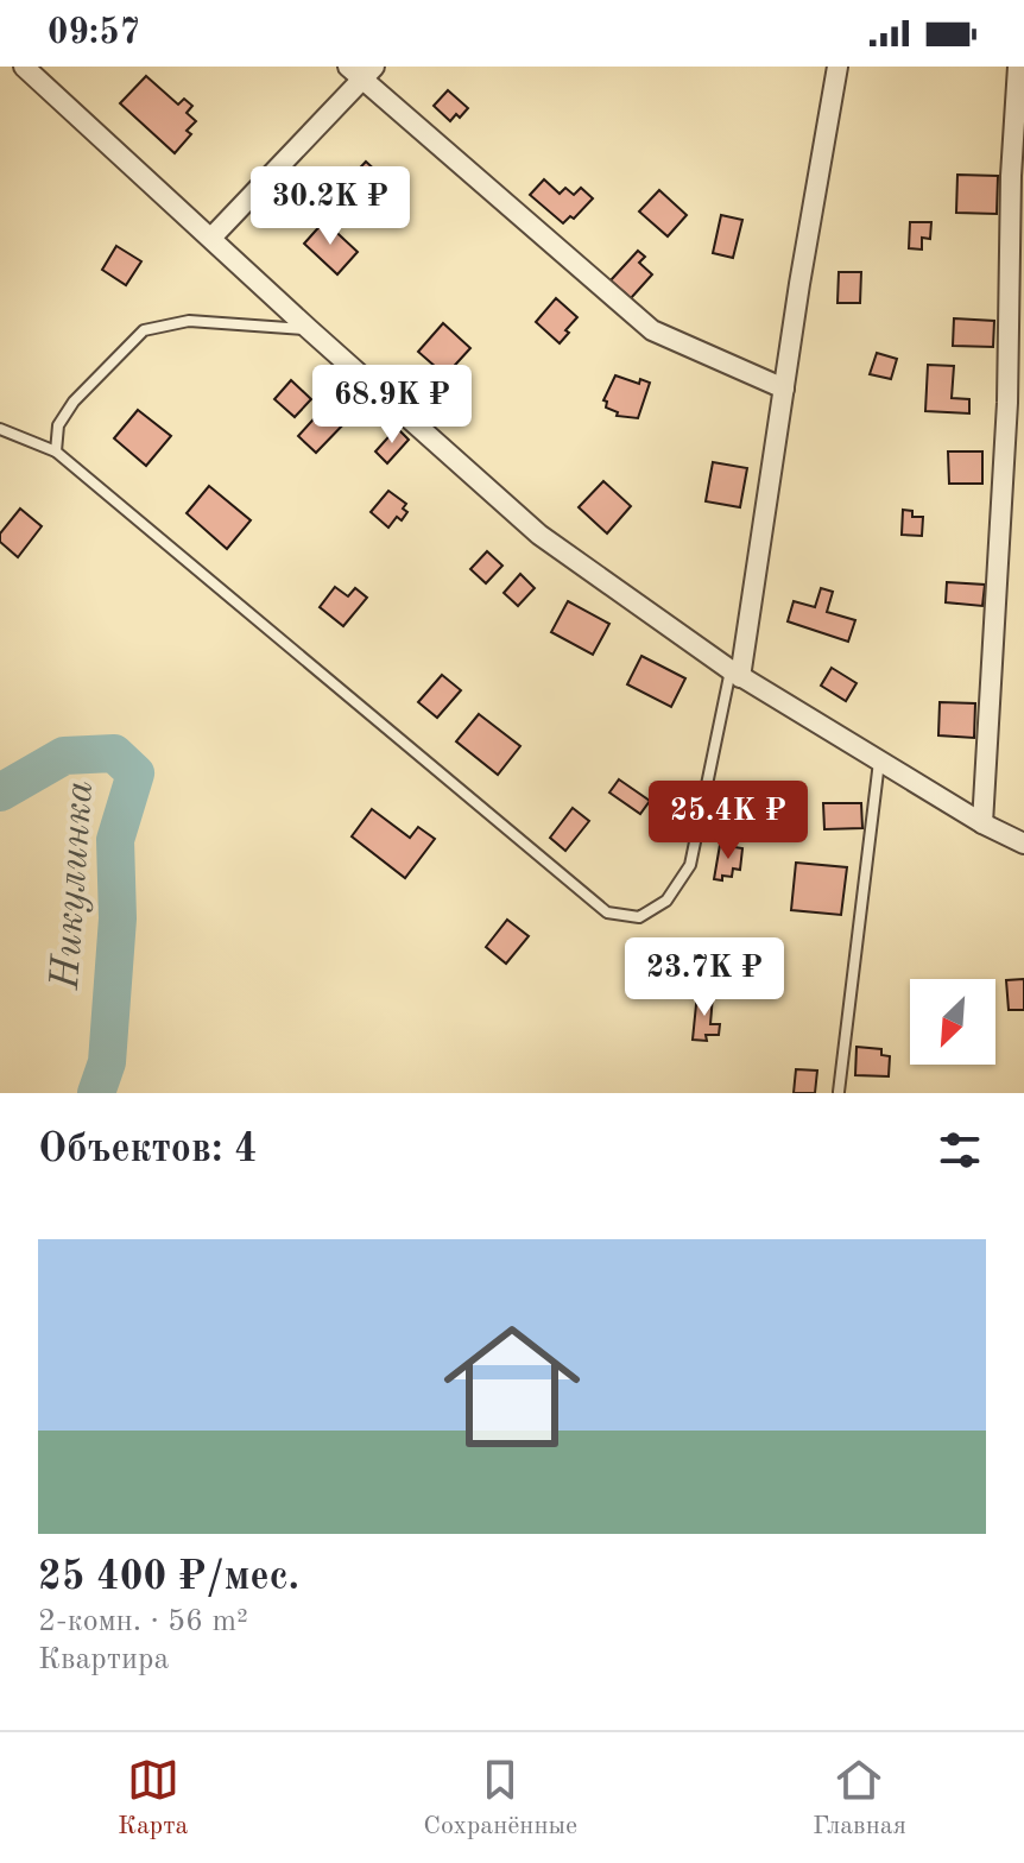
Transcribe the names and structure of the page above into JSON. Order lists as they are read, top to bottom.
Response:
{
  "water": ["Никулинка"],
  "north": "bottom left",
  "page": {
    "status": "09:57",
    "price": [
      "30.2K ₽",
      "68.9K ₽",
      "25.4K ₽",
      "23.7K ₽"
    ],
    "heading": "Объектов: 4",
    "list": [
      {
        "name": "25 400 ₽/мес.",
        "note": "2-комн. · 56 m² · Квартира"
      }
    ],
    "tabs": ["Карта", "Сохранённые", "Главная"]
  }
}
